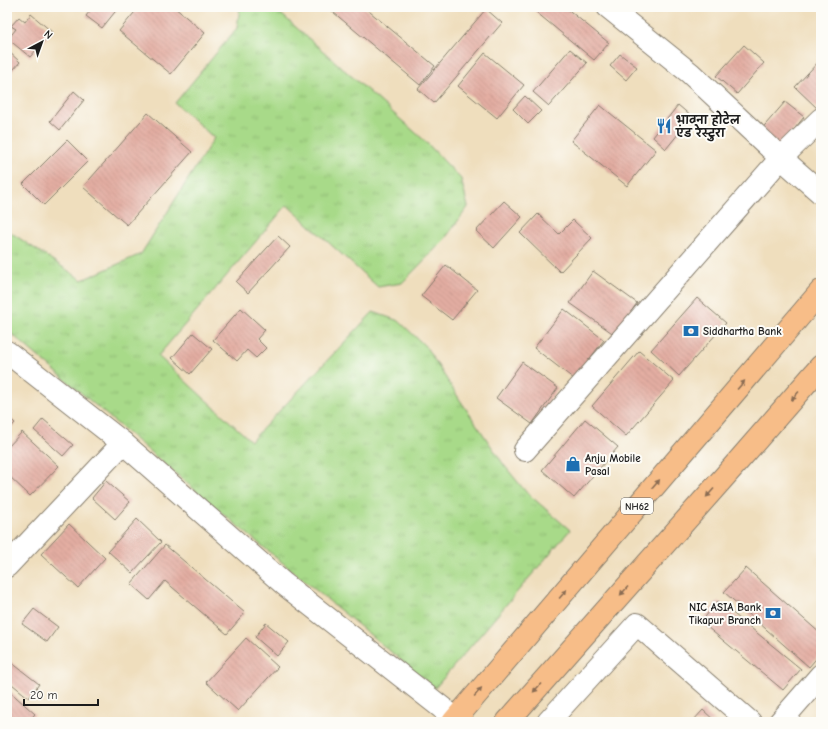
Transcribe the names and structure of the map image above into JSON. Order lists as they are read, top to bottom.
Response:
{
  "streets": {
    "main road": ["NH62"]
  },
  "places": {
    "restaurant": ["भावना होटेल एंड रेस्टुरा"],
    "bank": ["Siddhartha Bank", "NIC ASIA Bank Tikapur Branch"],
    "shop": ["Anju Mobile Pasal"]
  },
  "scale_bar": "20 m",
  "north": "top right"
}
